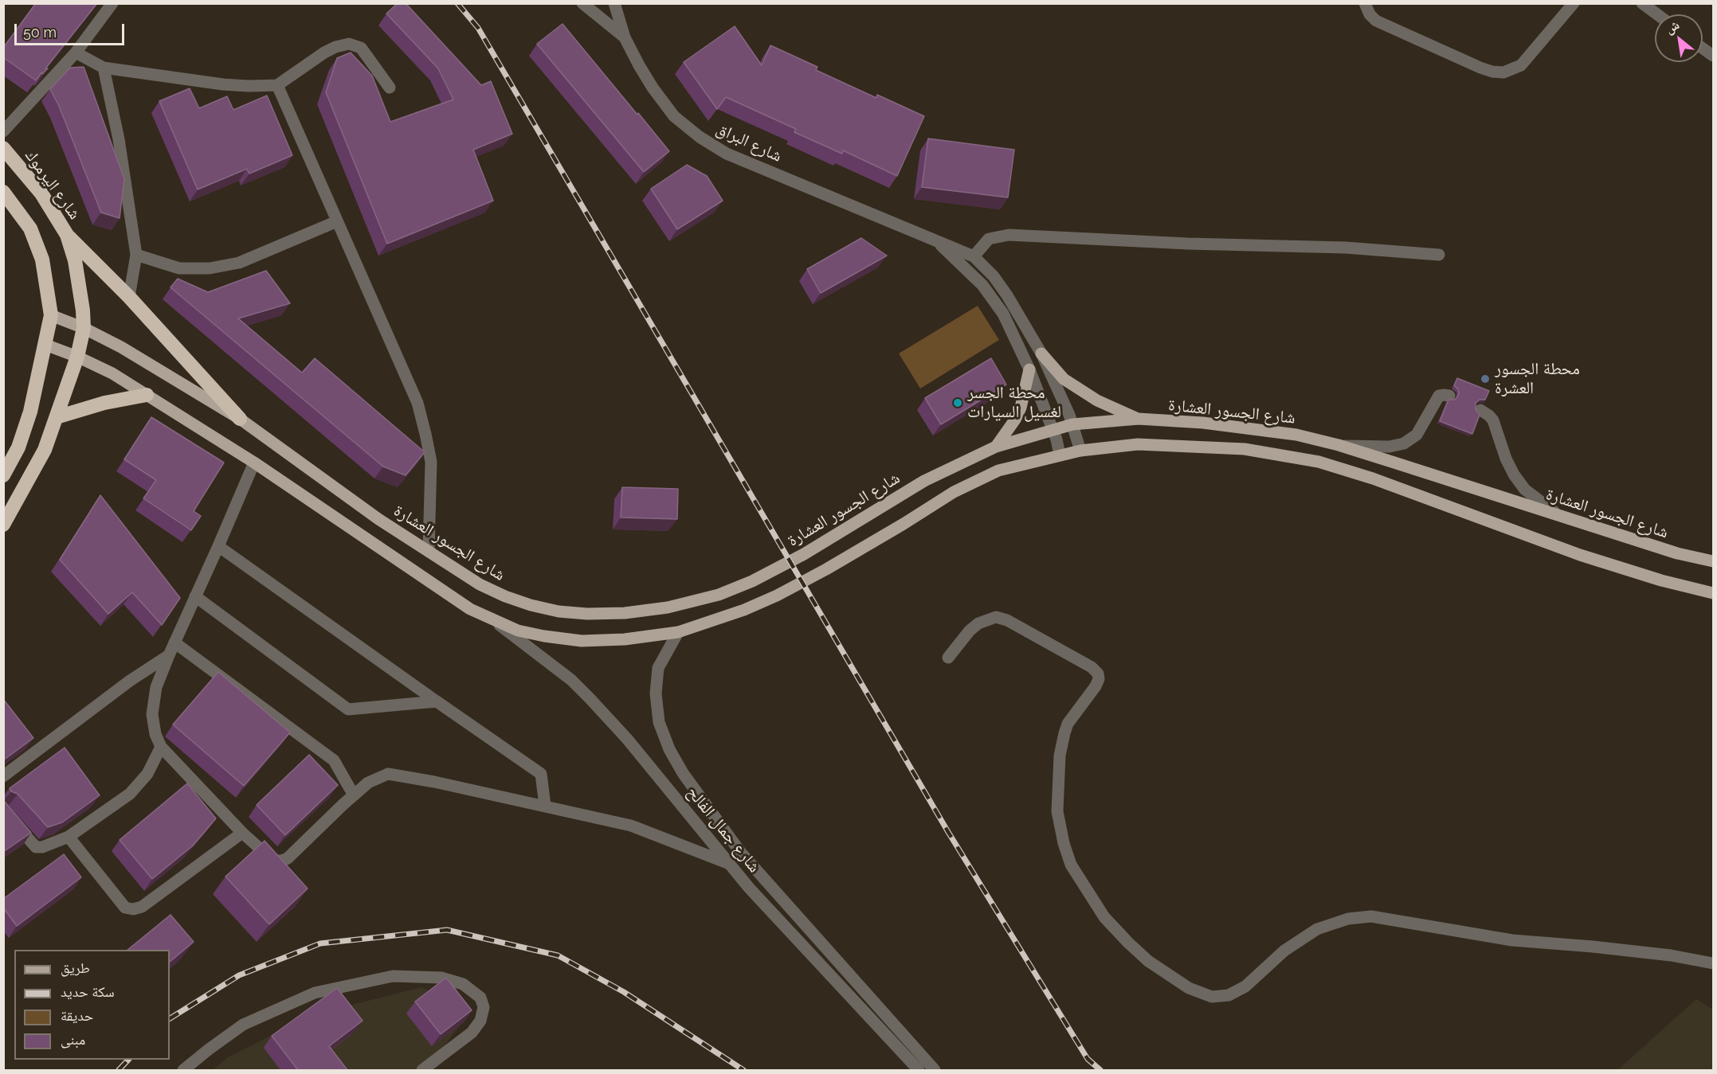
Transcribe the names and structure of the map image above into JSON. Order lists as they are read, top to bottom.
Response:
{
  "streets": {
    "highway": ["شارع اليرموك"],
    "main road": ["شارع الجسور العشارة"],
    "street": ["شارع البراق", "شارع جمال الفالح"]
  },
  "crossings": [
    ["شارع البراق", "شارع الجسور العشارة"],
    ["شارع اليرموك", "شارع الجسور العشارة"]
  ],
  "places": ["محطة الجسور العشرة", "محطة الجسر لغسيل السيارات"],
  "legend": [
    "طريق",
    "سكة حديد",
    "حديقة",
    "مبنى"
  ],
  "scale_bar": "50 m",
  "north": "top left"
}
